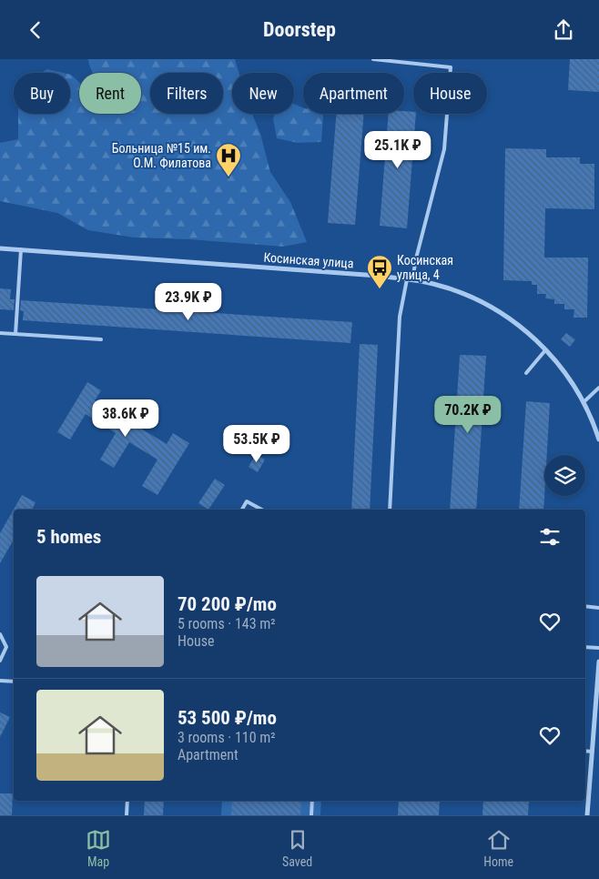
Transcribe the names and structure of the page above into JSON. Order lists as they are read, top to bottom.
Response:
{
  "streets": {
    "street": ["Косинская улица"]
  },
  "places": {
    "hospital": ["Больница №15 им. О.М. Филатова"],
    "bus stop": ["Косинская улица, 4"]
  },
  "page": {
    "header": "Doorstep",
    "chip": [
      "Buy",
      "Rent",
      "Filters",
      "New",
      "Apartment",
      "House"
    ],
    "price": [
      "25.1K ₽",
      "23.9K ₽",
      "70.2K ₽",
      "38.6K ₽",
      "53.5K ₽"
    ],
    "heading": "5 homes",
    "list": [
      {
        "name": "70 200 ₽/mo",
        "note": "5 rooms · 143 m² · House"
      },
      {
        "name": "53 500 ₽/mo",
        "note": "3 rooms · 110 m² · Apartment"
      }
    ],
    "tabs": ["Map", "Saved", "Home"]
  }
}
